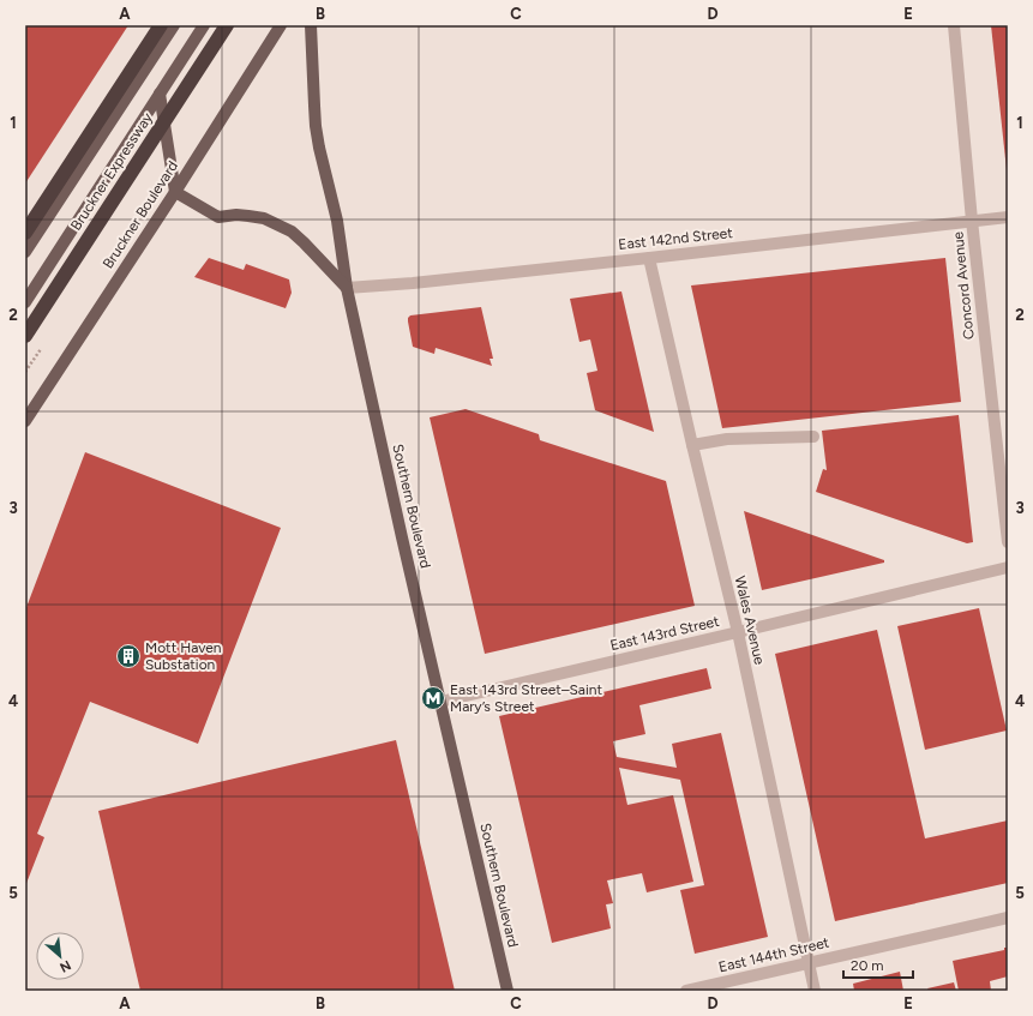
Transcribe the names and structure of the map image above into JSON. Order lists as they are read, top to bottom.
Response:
{
  "streets": {
    "highway": ["Bruckner Expressway"],
    "main road": ["Bruckner Boulevard", "Southern Boulevard"],
    "street": [
      "East 142nd Street",
      "Concord Avenue",
      "Wales Avenue",
      "East 143rd Street",
      "East 144th Street"
    ]
  },
  "crossings": [
    ["East 142nd Street", "Concord Avenue"],
    ["East 142nd Street", "Southern Boulevard"],
    ["East 142nd Street", "Wales Avenue"],
    ["Southern Boulevard", "East 143rd Street"],
    ["Wales Avenue", "East 143rd Street"],
    ["Wales Avenue", "East 144th Street"]
  ],
  "places": {
    "building": ["Mott Haven Substation"],
    "metro station": ["East 143rd Street–Saint Mary’s Street"]
  },
  "scale_bar": "20 m",
  "north": "bottom right",
  "grid": {
    "columns": [
      "A",
      "B",
      "C",
      "D",
      "E"
    ],
    "rows": [
      "1",
      "2",
      "3",
      "4",
      "5"
    ]
  }
}
